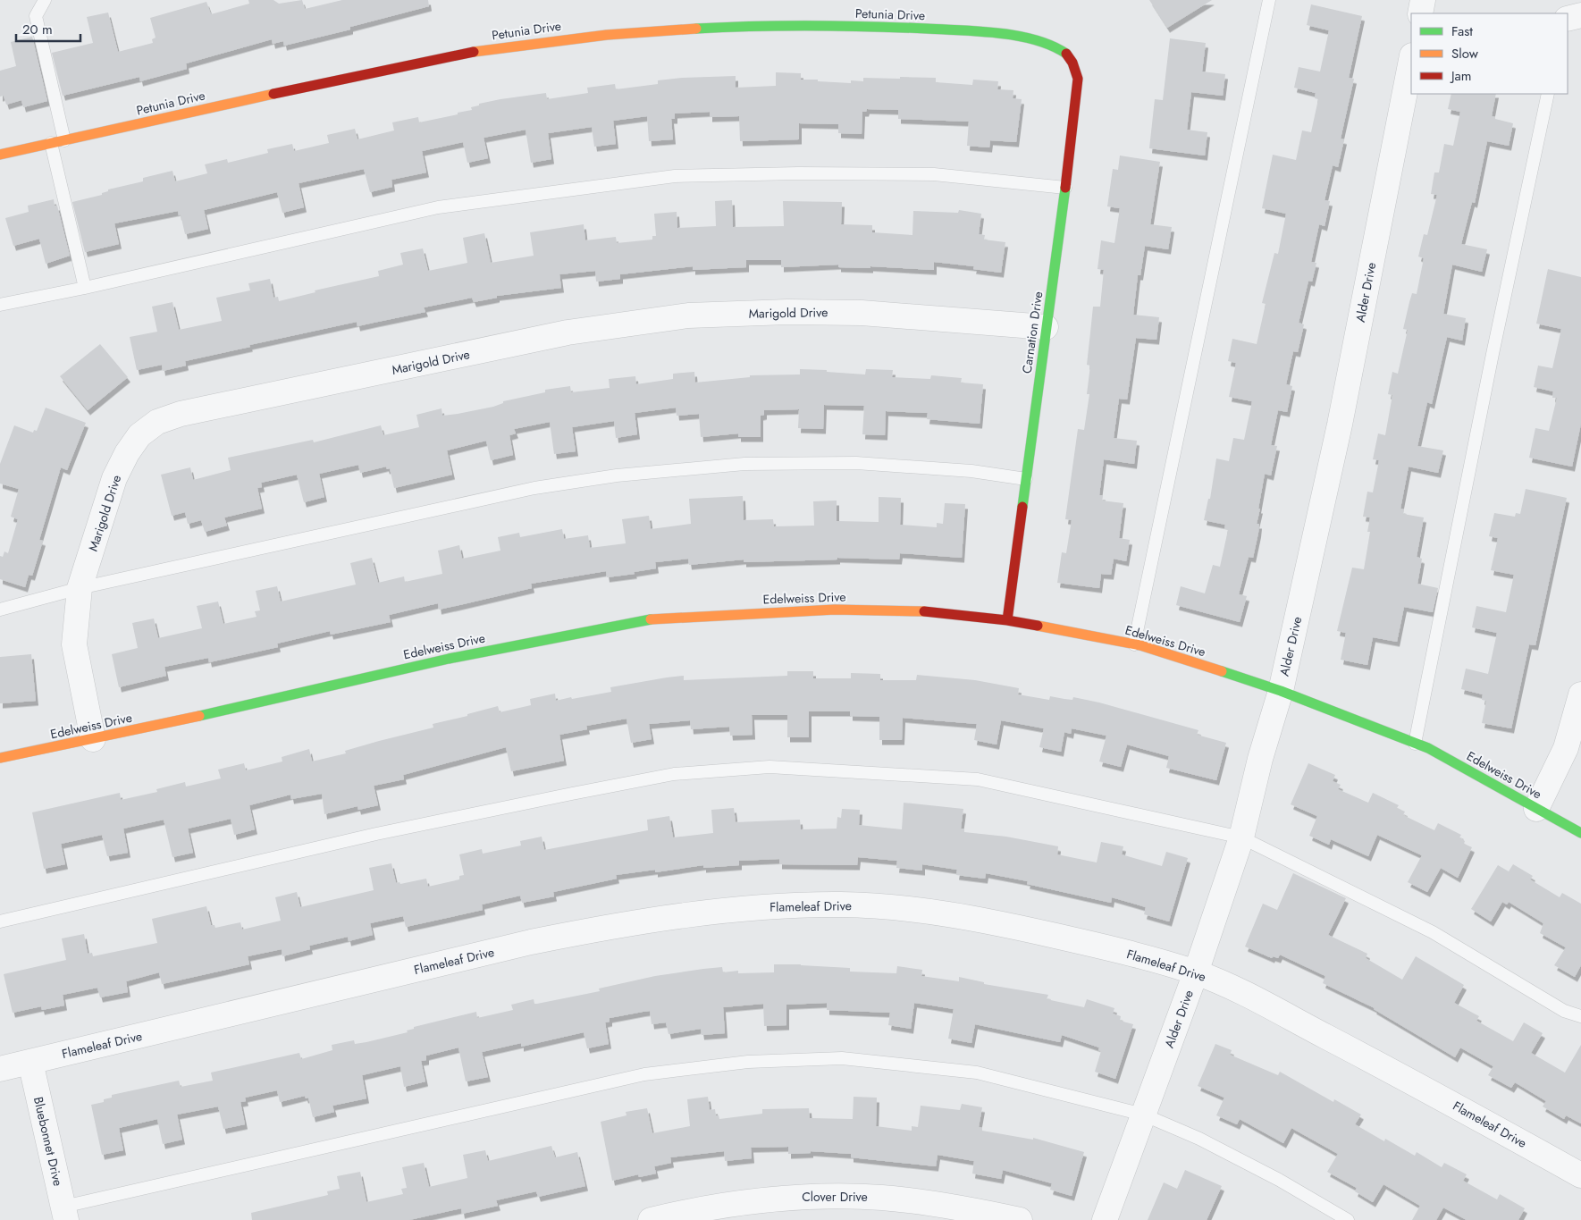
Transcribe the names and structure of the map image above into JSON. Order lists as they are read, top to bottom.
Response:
{
  "streets": {
    "street": [
      "Petunia Drive",
      "Alder Drive",
      "Marigold Drive",
      "Carnation Drive",
      "Edelweiss Drive",
      "Flameleaf Drive",
      "Bluebonnet Drive",
      "Clover Drive"
    ]
  },
  "crossings": [
    ["Petunia Drive", "Carnation Drive"],
    ["Alder Drive", "Edelweiss Drive"],
    ["Alder Drive", "Flameleaf Drive"],
    ["Marigold Drive", "Carnation Drive"],
    ["Marigold Drive", "Edelweiss Drive"],
    ["Carnation Drive", "Edelweiss Drive"],
    ["Flameleaf Drive", "Bluebonnet Drive"]
  ],
  "legend": ["Fast", "Slow", "Jam"],
  "scale_bar": "20 m"
}
